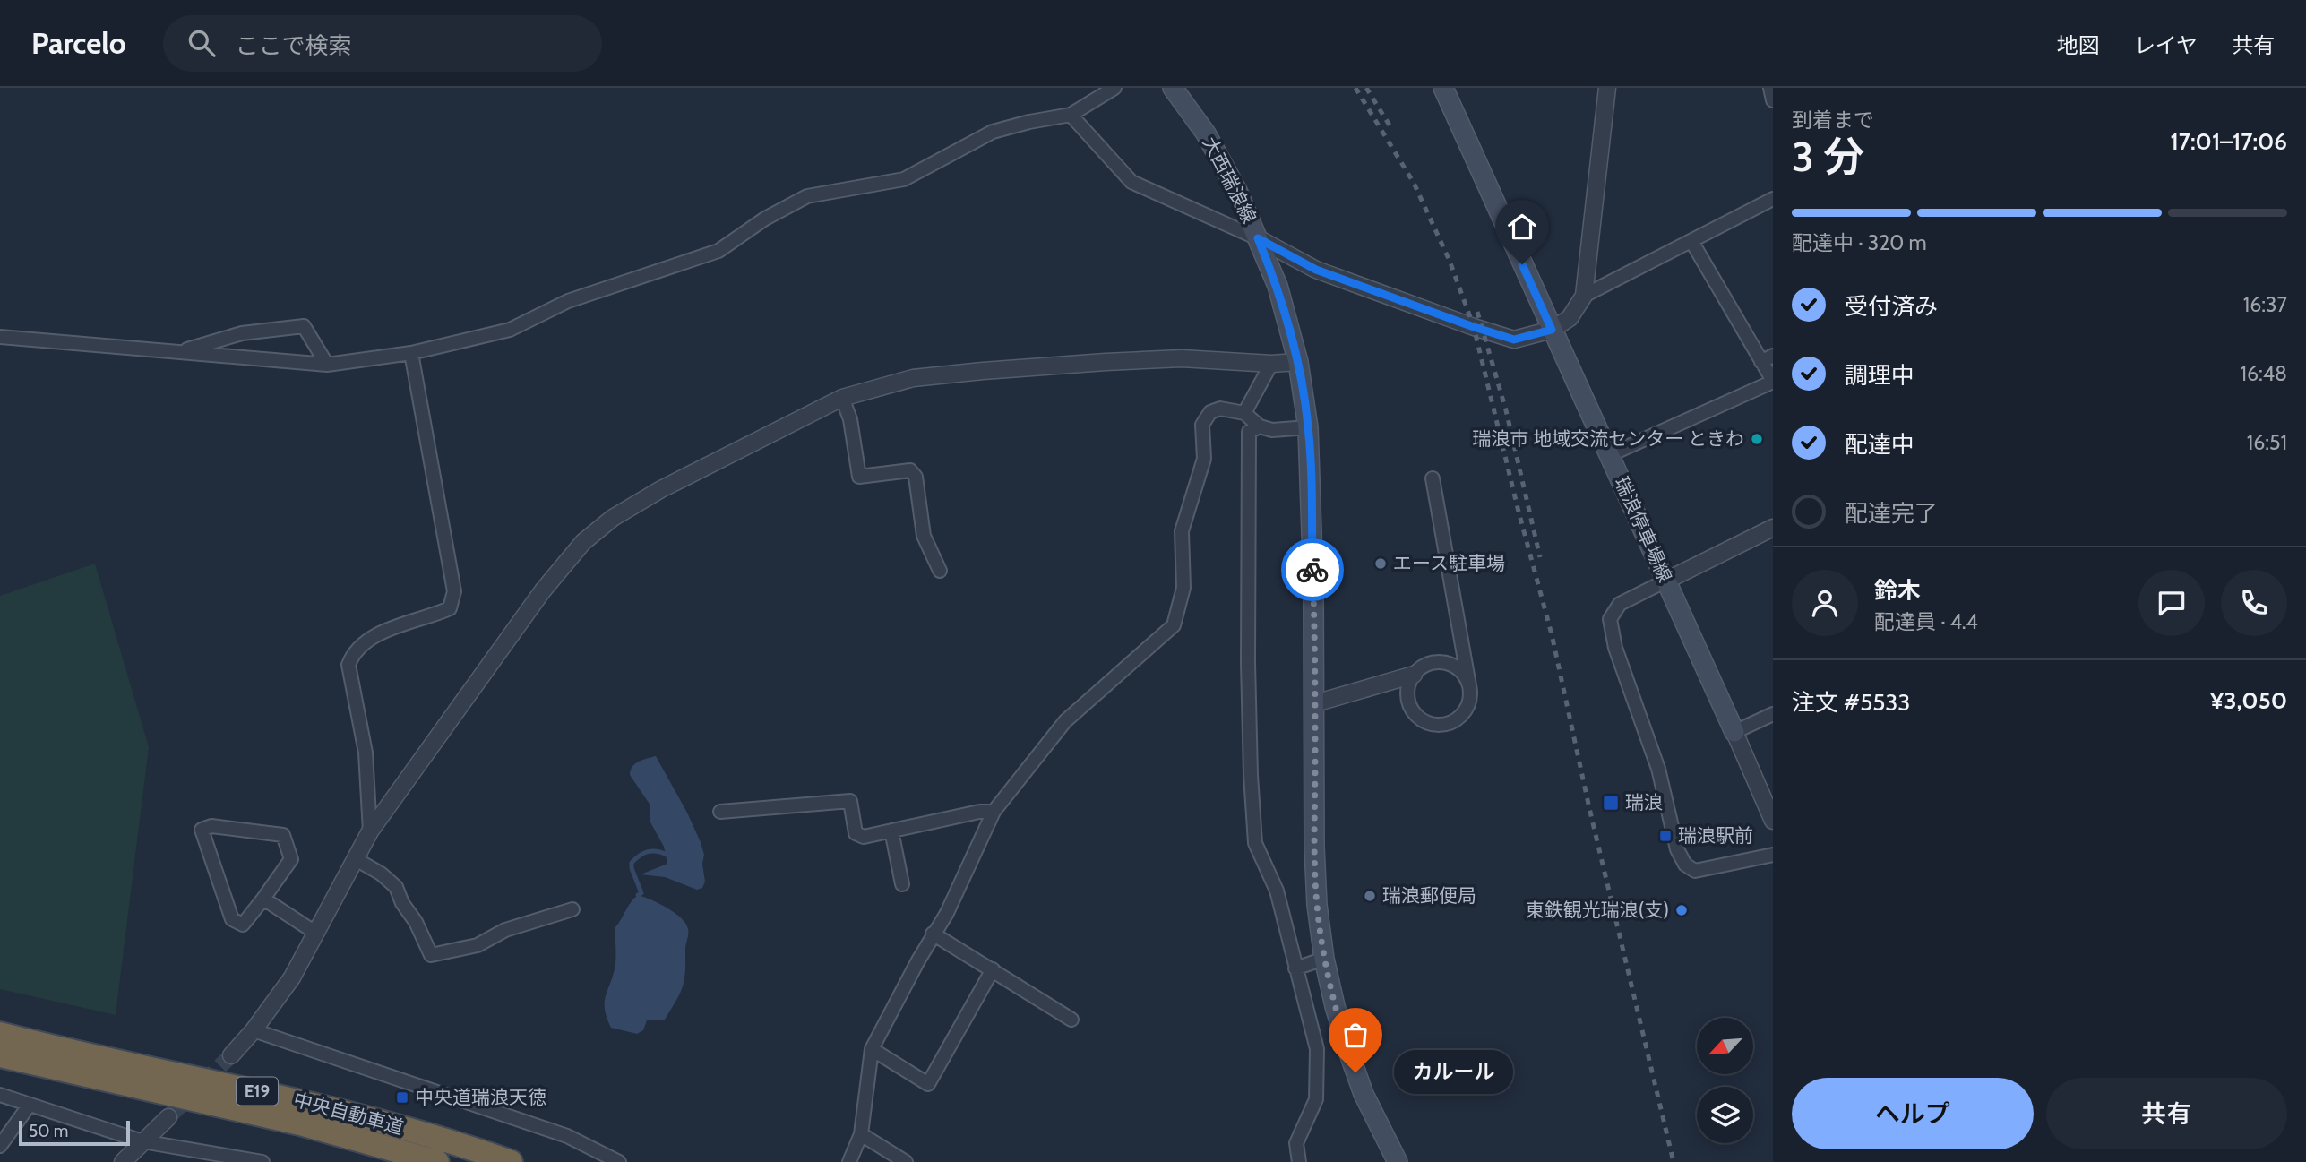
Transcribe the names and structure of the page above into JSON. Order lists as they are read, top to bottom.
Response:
{
  "streets": {
    "highway": ["E19", "中央自動車道"],
    "main road": ["大西瑞浪線", "瑞浪停車場線"]
  },
  "places": {
    "other": [
      "瑞浪市 地域交流センター ときわ",
      "エース駐車場",
      "瑞浪郵便局",
      "東鉄観光瑞浪(支)",
      "カルール"
    ],
    "transit": ["瑞浪", "瑞浪駅前", "中央道瑞浪天徳"]
  },
  "scale_bar": "50 m",
  "north": "bottom left",
  "page": {
    "header": "Parcelo",
    "search": "ここで検索",
    "nav": ["地図", "レイヤ", "共有"],
    "heading": ["3 分", "到着まで", "17:01–17:06"],
    "panel": [
      "鈴木",
      "配達員 · 4.4",
      "注文 #5533",
      "¥3,050"
    ],
    "bar": "配達中 · 320 m",
    "list": [
      ["受付済み", "16:37"],
      ["調理中", "16:48"],
      ["配達中", "16:51"],
      "配達完了"
    ],
    "bubble": "カルール",
    "buttons": ["ヘルプ", "共有"],
    "scale": "50 m"
  }
}
